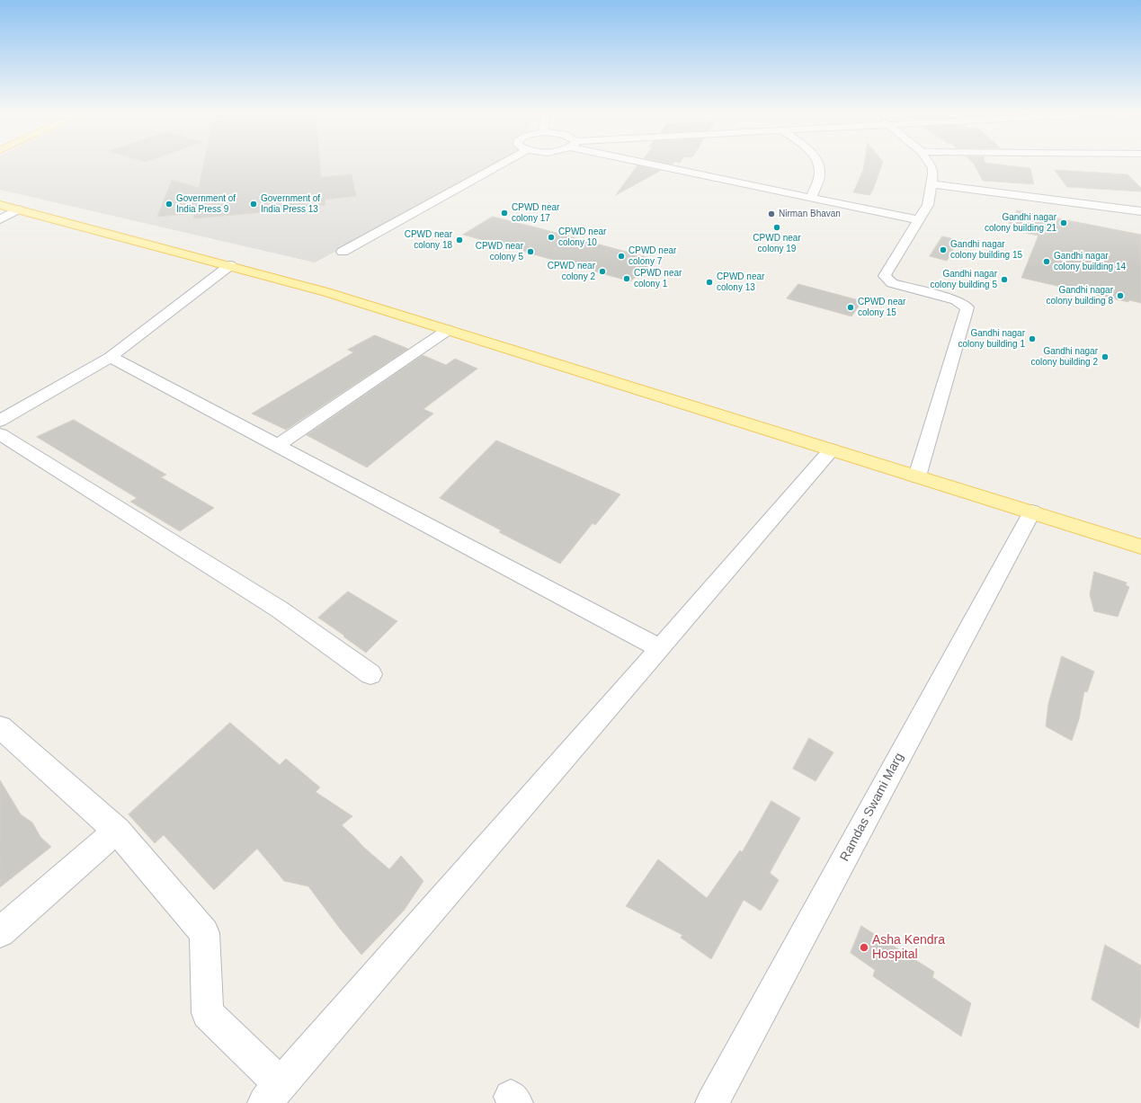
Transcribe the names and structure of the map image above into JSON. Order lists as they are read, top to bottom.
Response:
{
  "streets": {
    "street": ["Ramdas Swami Marg"]
  },
  "places": [
    "Government of India Press 9",
    "Government of India Press 13",
    "CPWD near colony 17",
    "Nirman Bhavan",
    "Gandhi nagar colony building 21",
    "CPWD near colony 19",
    "CPWD near colony 10",
    "CPWD near colony 18",
    "Gandhi nagar colony building 15",
    "CPWD near colony 5",
    "CPWD near colony 7",
    "Gandhi nagar colony building 14",
    "CPWD near colony 2",
    "CPWD near colony 1",
    "Gandhi nagar colony building 5",
    "CPWD near colony 13",
    "Gandhi nagar colony building 8",
    "CPWD near colony 15",
    "Gandhi nagar colony building 1",
    "Gandhi nagar colony building 2",
    "Asha Kendra Hospital"
  ]
}
